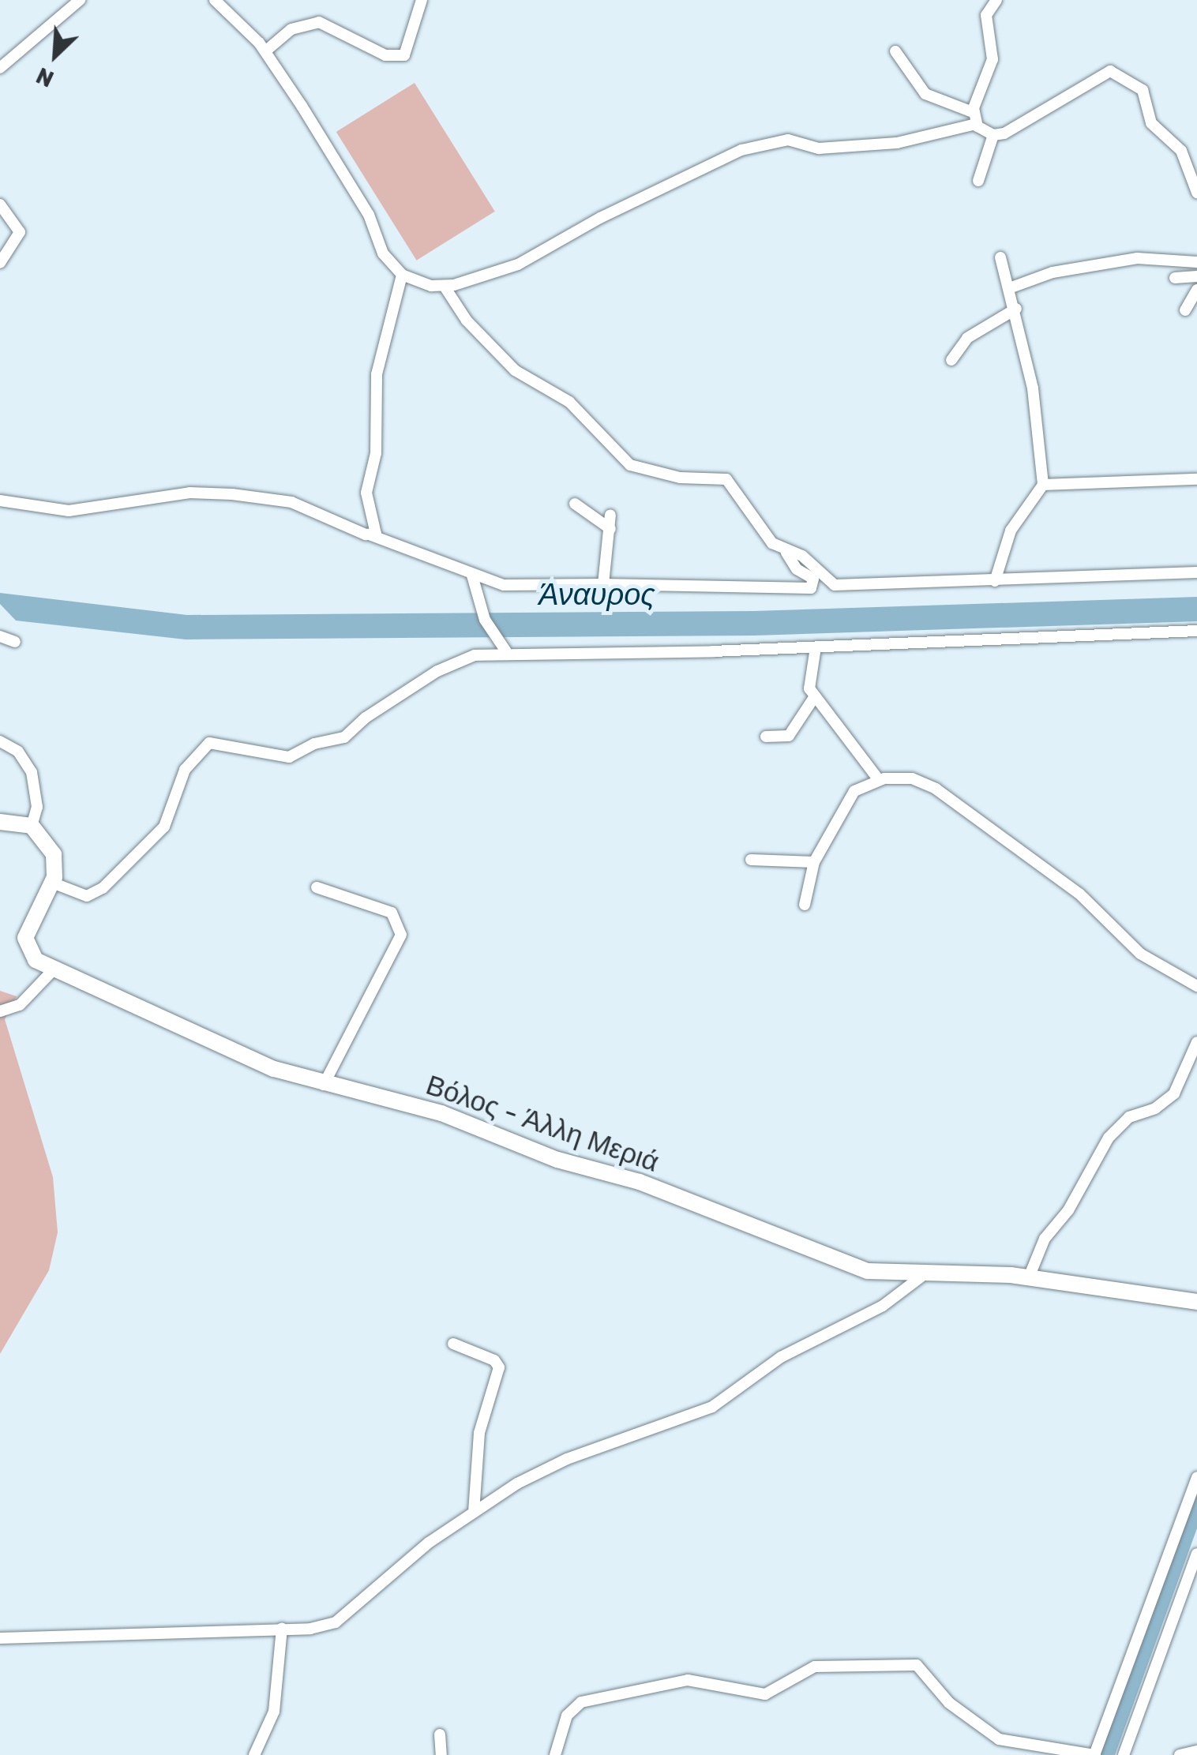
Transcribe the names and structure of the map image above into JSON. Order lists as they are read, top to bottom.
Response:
{
  "streets": {
    "main road": ["Βόλος - Άλλη Μεριά"]
  },
  "water": ["Άναυρος"],
  "north": "bottom left"
}
